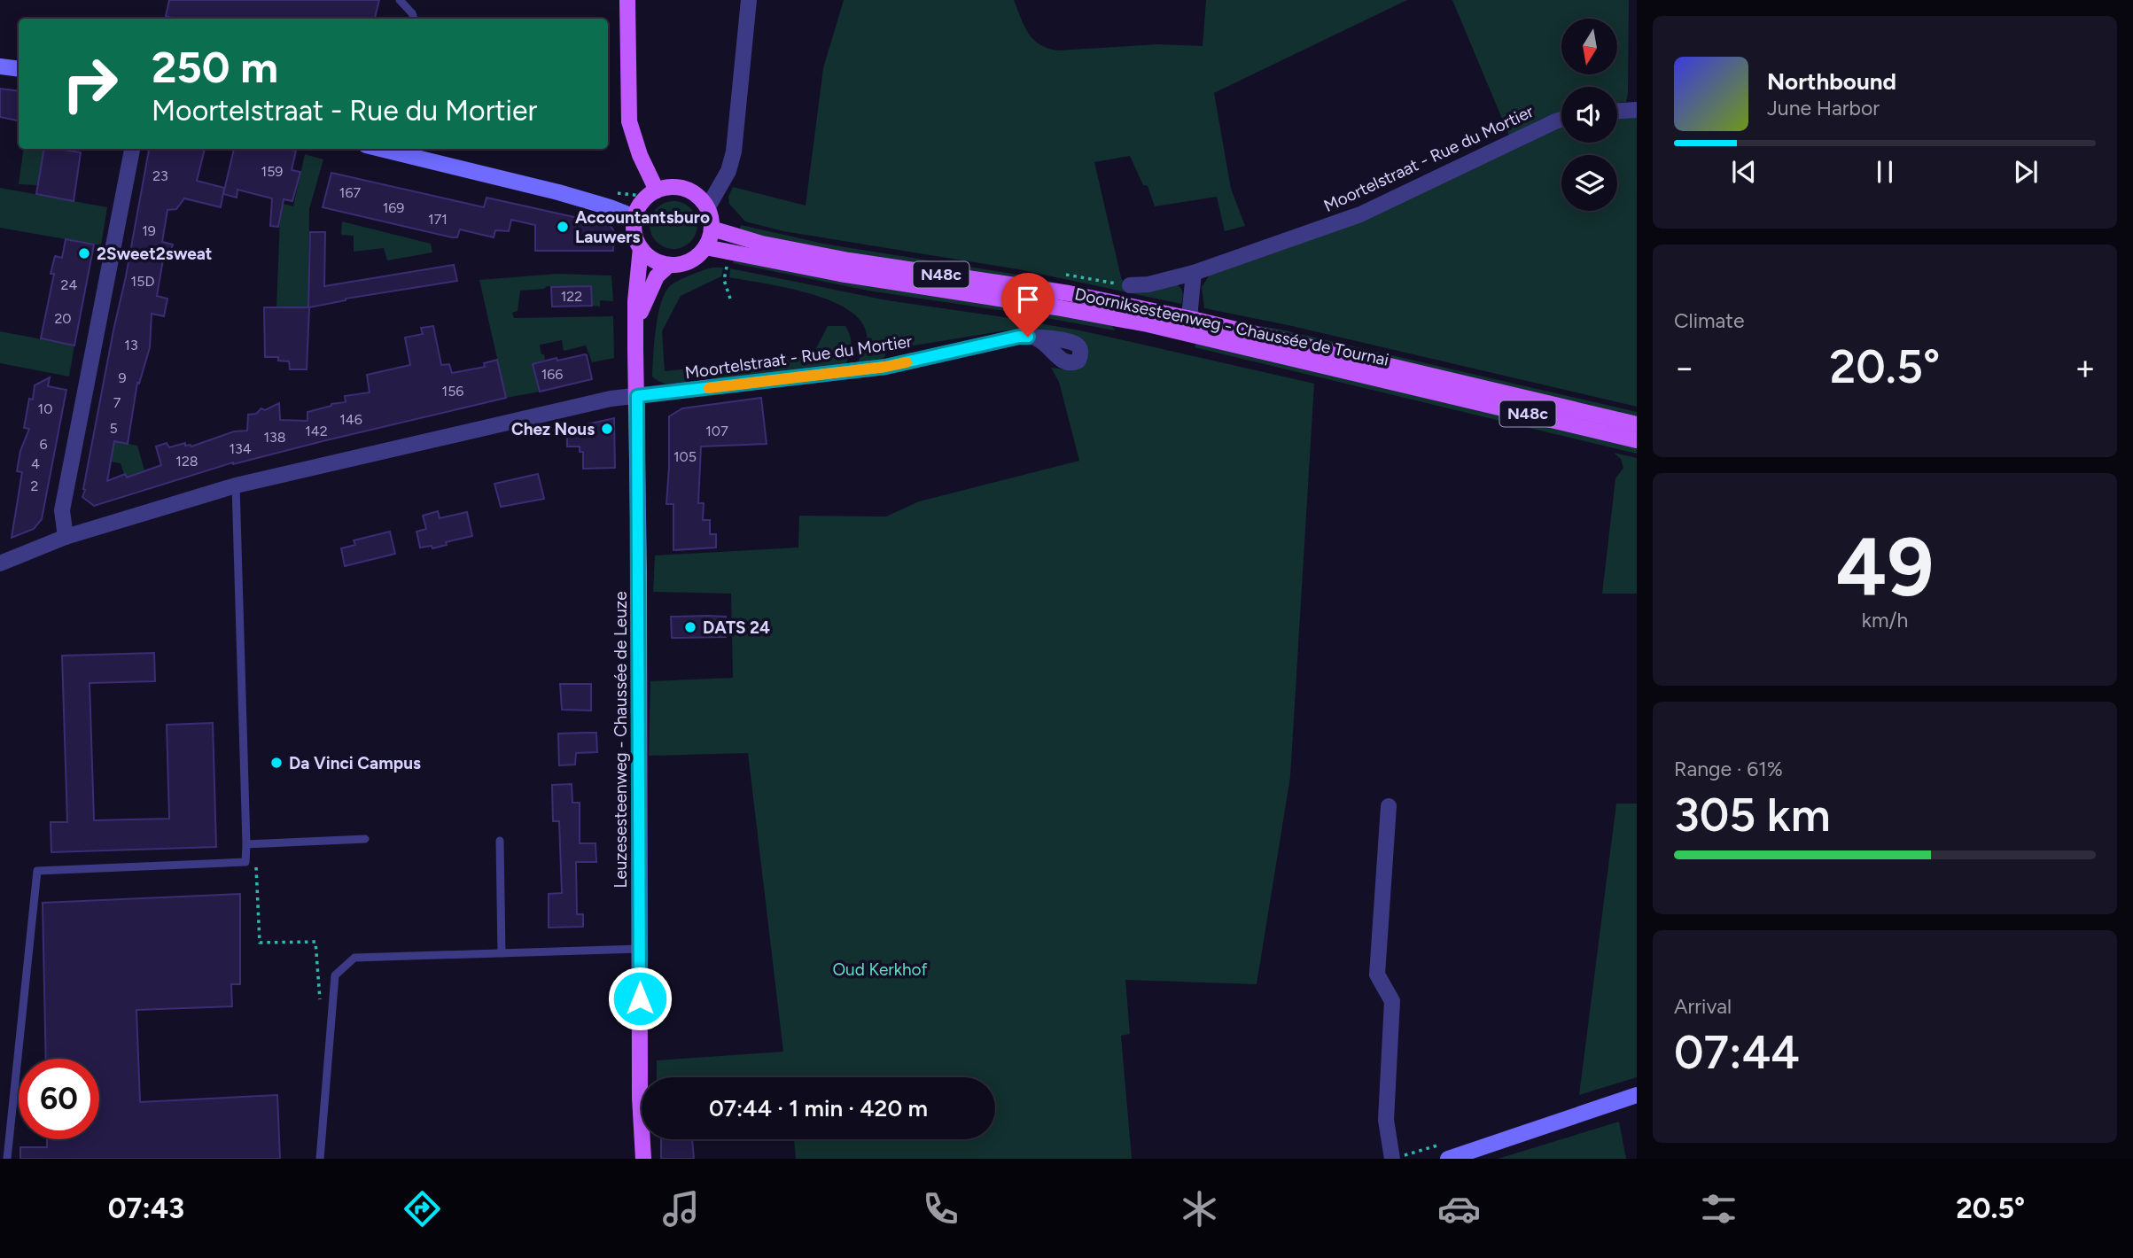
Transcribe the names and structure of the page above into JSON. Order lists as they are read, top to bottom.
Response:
{
  "streets": {
    "main road": ["N48c", "Doorniksesteenweg - Chaussée de Tournai", "Leuzesesteenweg - Chaussée de Leuze"],
    "street": ["Moortelstraat - Rue du Mortier"]
  },
  "crossings": [
    ["Moortelstraat - Rue du Mortier", "Leuzesesteenweg - Chaussée de Leuze"],
    ["Doorniksesteenweg - Chaussée de Tournai", "Leuzesesteenweg - Chaussée de Leuze"]
  ],
  "parks": ["Oud Kerkhof"],
  "places": [
    "Accountantsburo Lauwers",
    "2Sweet2sweat",
    "Chez Nous",
    "DATS 24",
    "Da Vinci Campus"
  ],
  "house_numbers": [
    "159",
    "23",
    "167",
    "169",
    "171",
    "19",
    "15D",
    "24",
    "122",
    "20",
    "13",
    "166",
    "9",
    "156",
    "7",
    "10",
    "146",
    "5",
    "142",
    "107",
    "138",
    "6",
    "134",
    "105",
    "128",
    "4",
    "2"
  ],
  "north": "bottom",
  "page": {
    "turn": ["250 m", "Moortelstraat - Rue du Mortier"],
    "song": ["Northbound", "June Harbor"],
    "tile": [
      "Climate",
      ["49", "km/h"],
      ["Range · 61%", "305 km"],
      ["Arrival", "07:44"]
    ],
    "heat": ["−", "20.5°", "+"],
    "limit": "60",
    "trip": "07:44 · 1 min · 420 m",
    "tabs": ["07:43", "20.5°"]
  }
}
